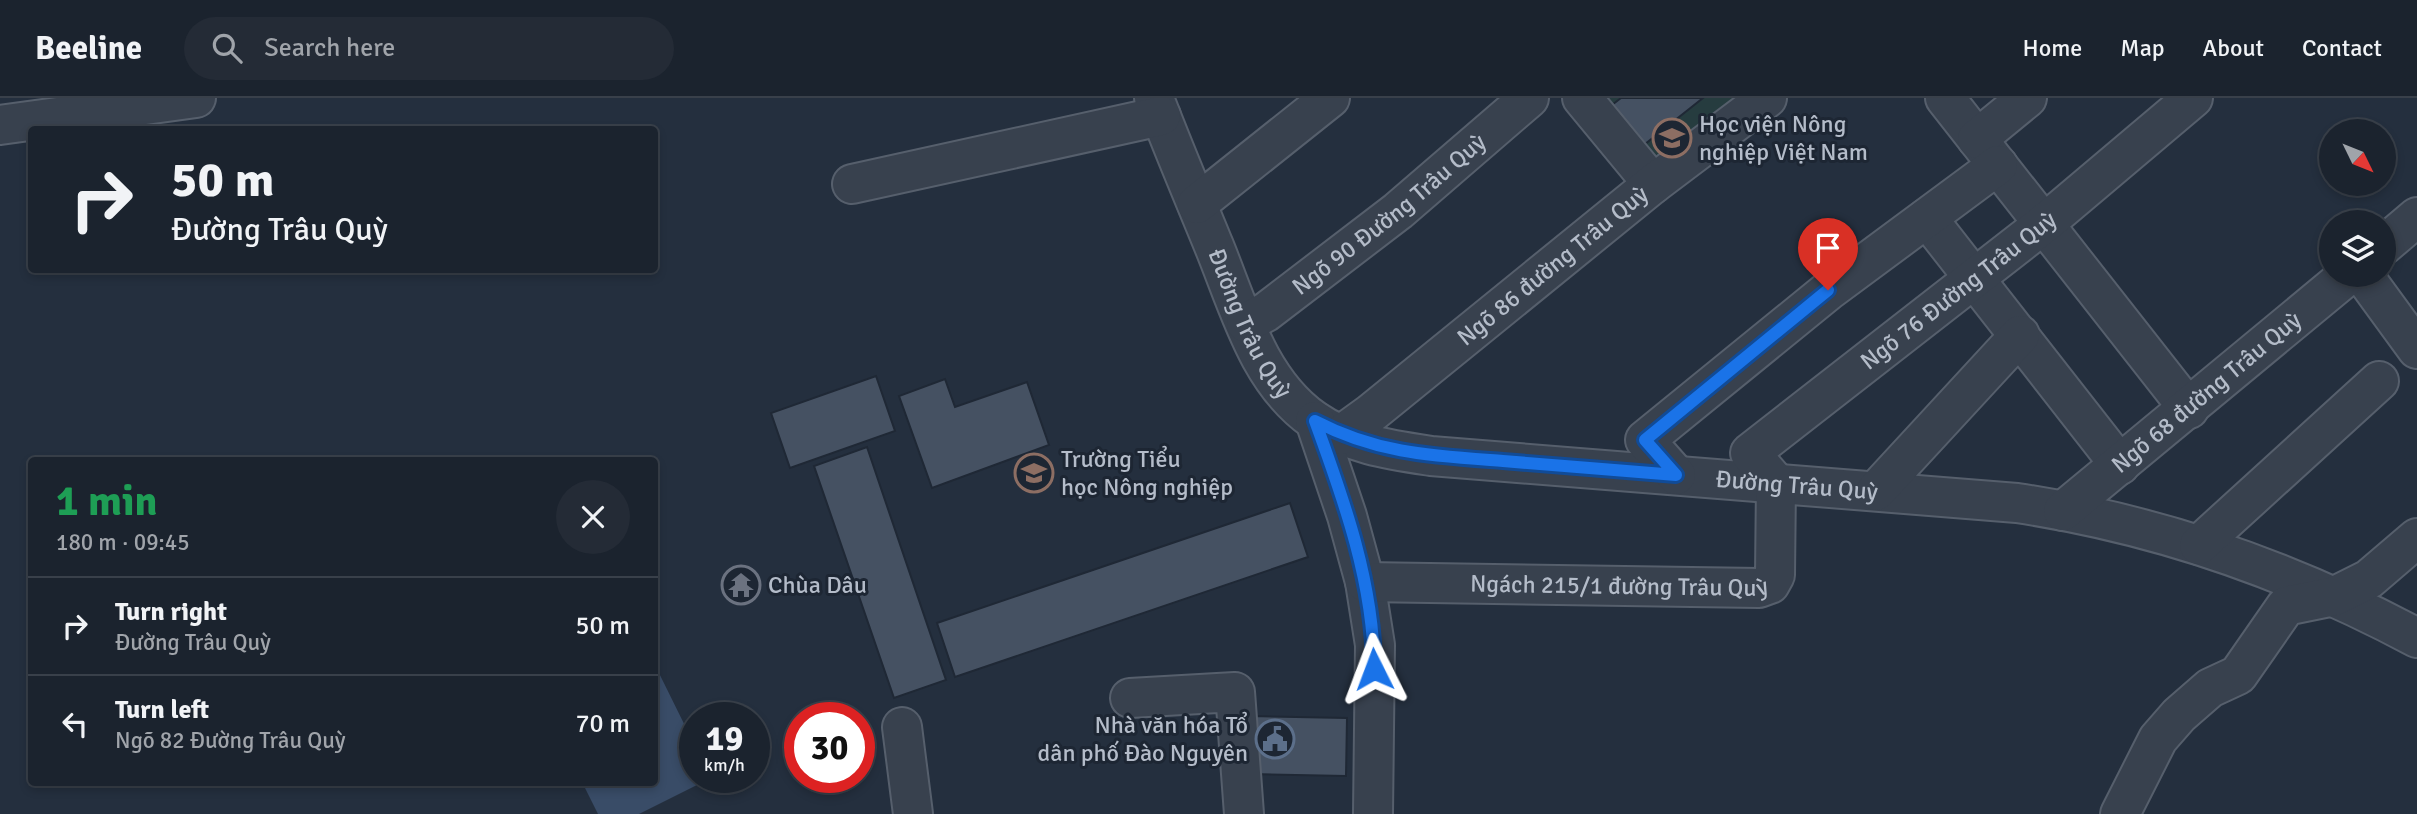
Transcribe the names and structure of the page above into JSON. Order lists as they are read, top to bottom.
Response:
{
  "streets": {
    "street": [
      "Ngõ 90 Đường Trâu Quỳ",
      "Ngõ 86 đường Trâu Quỳ",
      "Ngõ 76 Đường Trâu Quỳ",
      "Đường Trâu Quỳ",
      "Ngõ 68 đường Trâu Quỳ",
      "Ngách 215/1 đường Trâu Quỳ"
    ]
  },
  "crossings": [
    ["Ngõ 90 Đường Trâu Quỳ", "Đường Trâu Quỳ"],
    ["Ngõ 86 đường Trâu Quỳ", "Đường Trâu Quỳ"],
    ["Ngõ 76 Đường Trâu Quỳ", "Đường Trâu Quỳ"],
    ["Ngõ 76 Đường Trâu Quỳ", "Ngách 215/1 đường Trâu Quỳ"],
    ["Đường Trâu Quỳ", "Ngõ 68 đường Trâu Quỳ"],
    ["Đường Trâu Quỳ", "Ngách 215/1 đường Trâu Quỳ"]
  ],
  "places": {
    "school or university": ["Học viện Nông nghiệp Việt Nam", "Trường Tiểu học Nông nghiệp"],
    "temple": ["Chùa Dâu"],
    "public building": ["Nhà văn hóa Tổ dân phố Đào Nguyên"]
  },
  "north": "bottom right",
  "page": {
    "header": "Beeline",
    "search": "Search here",
    "nav": [
      "Home",
      "Map",
      "About",
      "Contact"
    ],
    "turn": ["50 m", "Đường Trâu Quỳ"],
    "heading": ["1 min", "180 m · 09:45"],
    "list": [
      {
        "name": "Turn right",
        "note": "Đường Trâu Quỳ",
        "value": "50 m"
      },
      {
        "name": "Turn left",
        "note": "Ngõ 82 Đường Trâu Quỳ",
        "value": "70 m"
      }
    ],
    "speed": "19 km/h",
    "limit": "30"
  }
}
